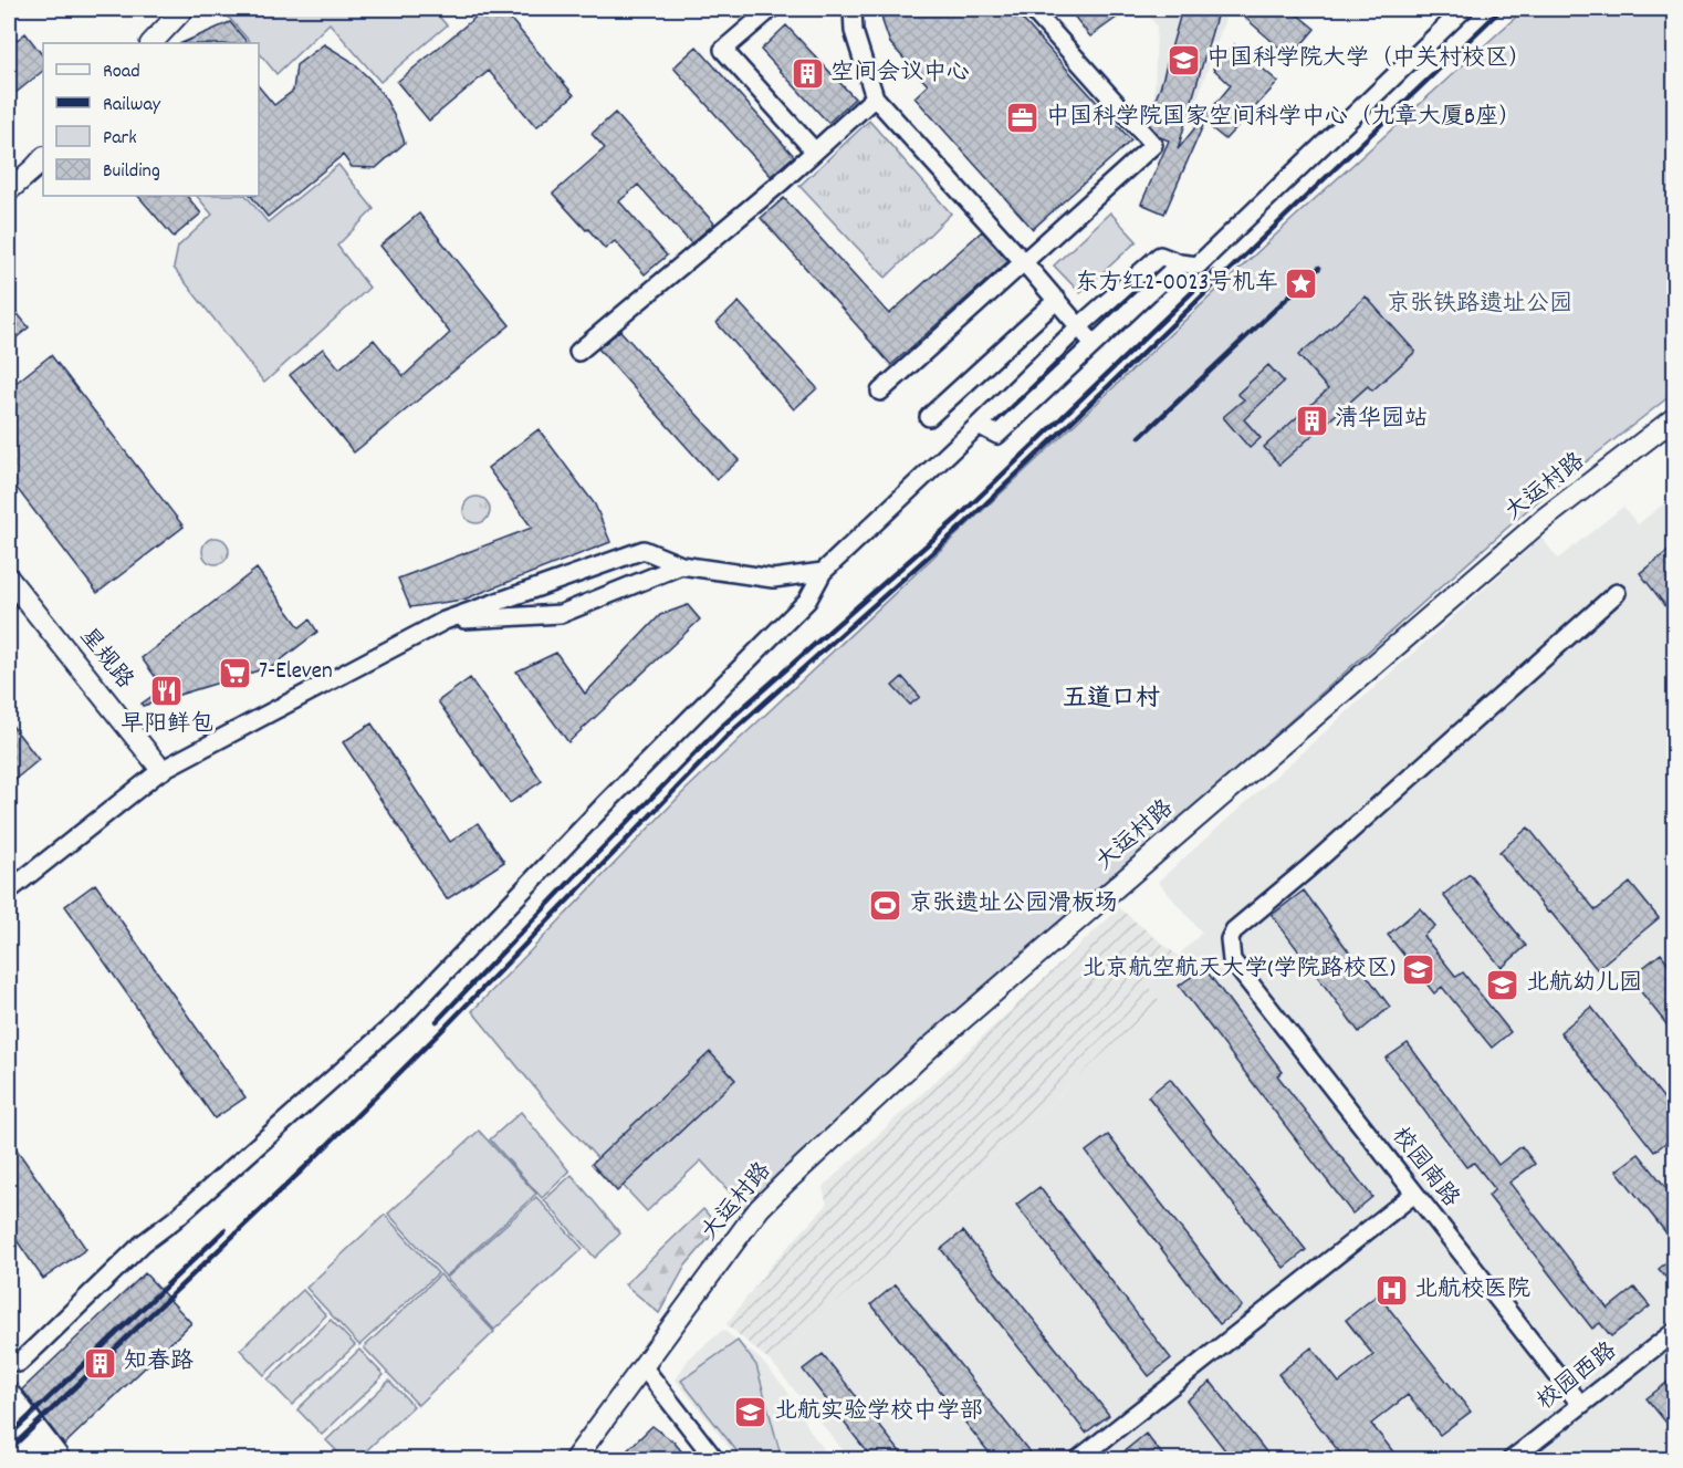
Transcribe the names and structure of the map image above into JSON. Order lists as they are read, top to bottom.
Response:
{
  "streets": {
    "street": [
      "大运村路",
      "星规路",
      "校园南路",
      "校园西路"
    ]
  },
  "crossings": [
    ["校园南路", "校园西路"]
  ],
  "districts": ["五道口村"],
  "parks": ["京张铁路遗址公园"],
  "places": {
    "school or university": [
      "中国科学院大学（中关村校区）",
      "北京航空航天大学(学院路校区)",
      "北航幼儿园",
      "北航实验学校中学部"
    ],
    "building": ["空间会议中心", "清华园站", "知春路"],
    "office": ["中国科学院国家空间科学中心（九章大厦B座）"],
    "place": ["东方红2-0023号机车"],
    "supermarket": ["7-Eleven"],
    "restaurant": ["早阳鲜包"],
    "sports": ["京张遗址公园滑板场"],
    "hospital": ["北航校医院"]
  },
  "legend": [
    "Road",
    "Railway",
    "Park",
    "Building"
  ]
}
